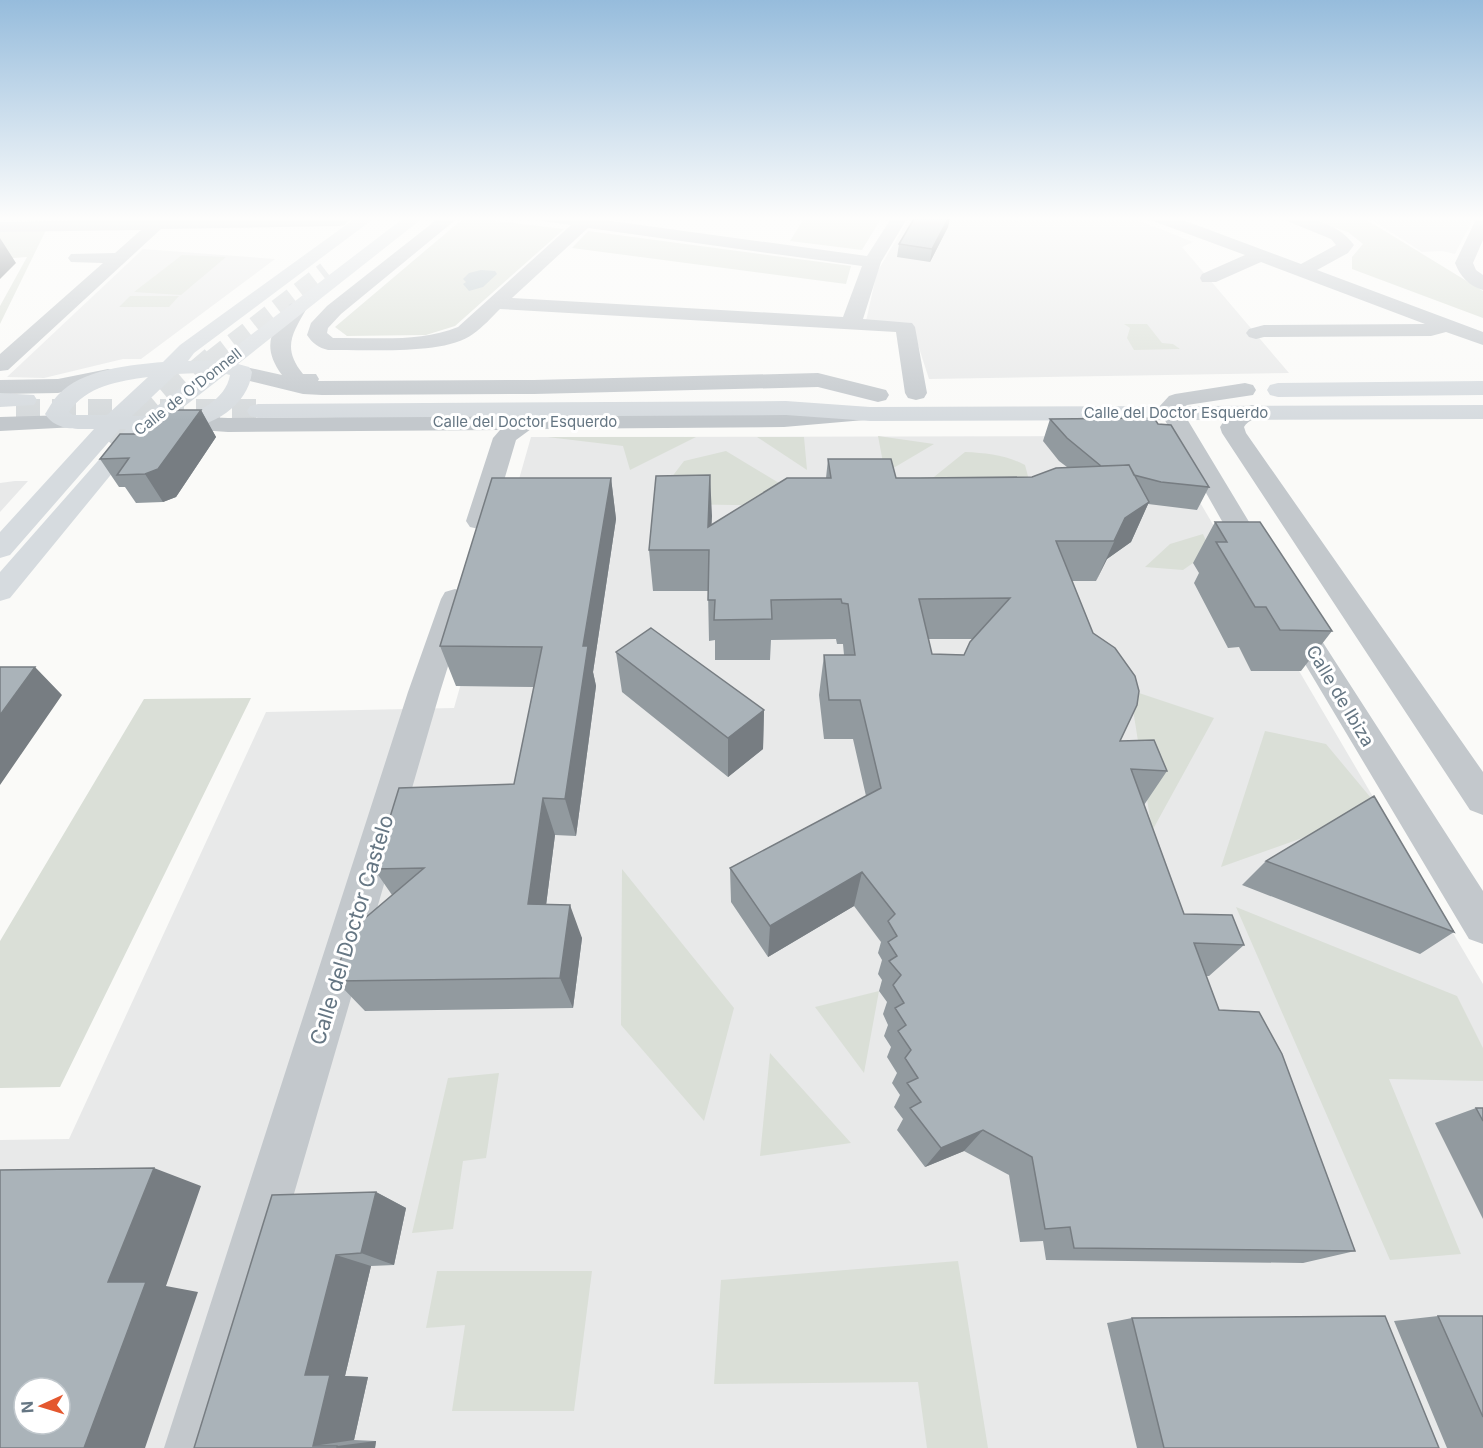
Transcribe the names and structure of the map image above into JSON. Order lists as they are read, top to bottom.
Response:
{
  "streets": {
    "main road": ["Calle de O'Donnell", "Calle del Doctor Esquerdo"],
    "street": ["Calle de Ibiza", "Calle del Doctor Castelo"]
  },
  "crossings": [
    ["Calle de O'Donnell", "Calle del Doctor Esquerdo"],
    ["Calle del Doctor Esquerdo", "Calle de Ibiza"],
    ["Calle del Doctor Esquerdo", "Calle del Doctor Castelo"]
  ],
  "north": "left"
}
